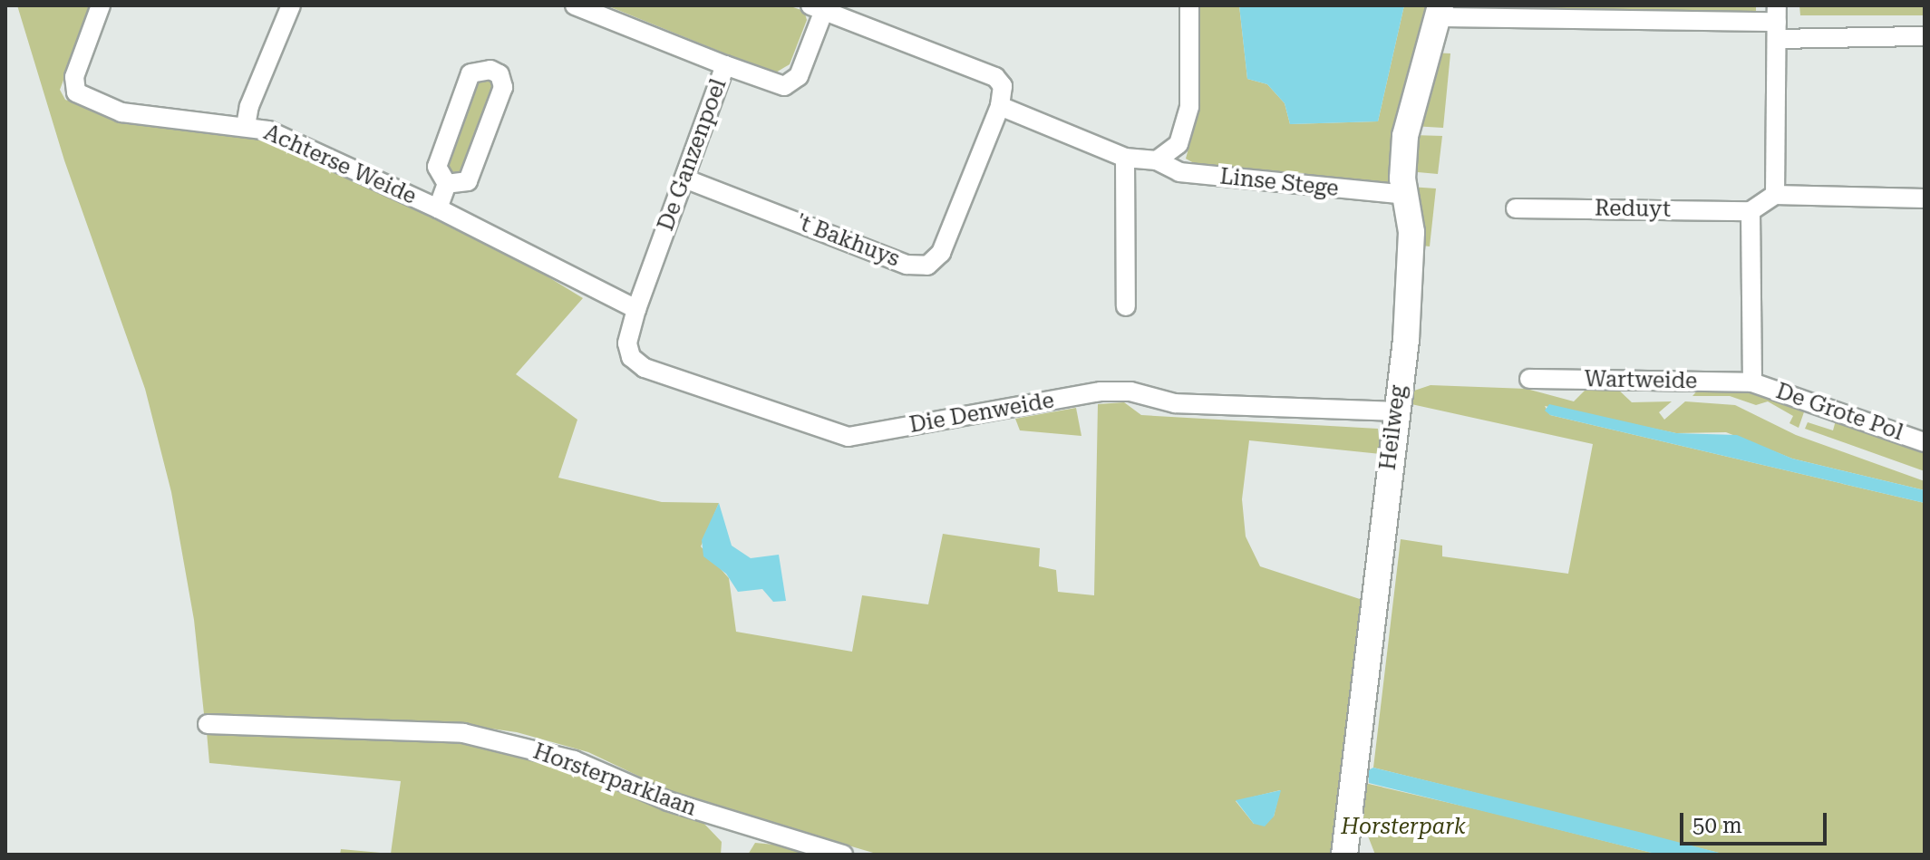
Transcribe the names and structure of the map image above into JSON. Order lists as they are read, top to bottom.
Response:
{
  "streets": {
    "street": [
      "De Ganzenpoel",
      "Achterse Weide",
      "Linse Stege",
      "Reduyt",
      "'t Bakhuys",
      "Wartweide",
      "De Grote Pol",
      "Die Denweide",
      "Heilweg",
      "Horsterparklaan"
    ]
  },
  "crossings": [
    ["De Ganzenpoel", "Achterse Weide"],
    ["De Ganzenpoel", "'t Bakhuys"],
    ["De Ganzenpoel", "Die Denweide"],
    ["Achterse Weide", "Die Denweide"],
    ["Linse Stege", "'t Bakhuys"],
    ["Linse Stege", "Heilweg"],
    ["Reduyt", "De Grote Pol"],
    ["Wartweide", "De Grote Pol"],
    ["Die Denweide", "Heilweg"]
  ],
  "parks": ["Horsterpark"],
  "scale_bar": "50 m"
}
